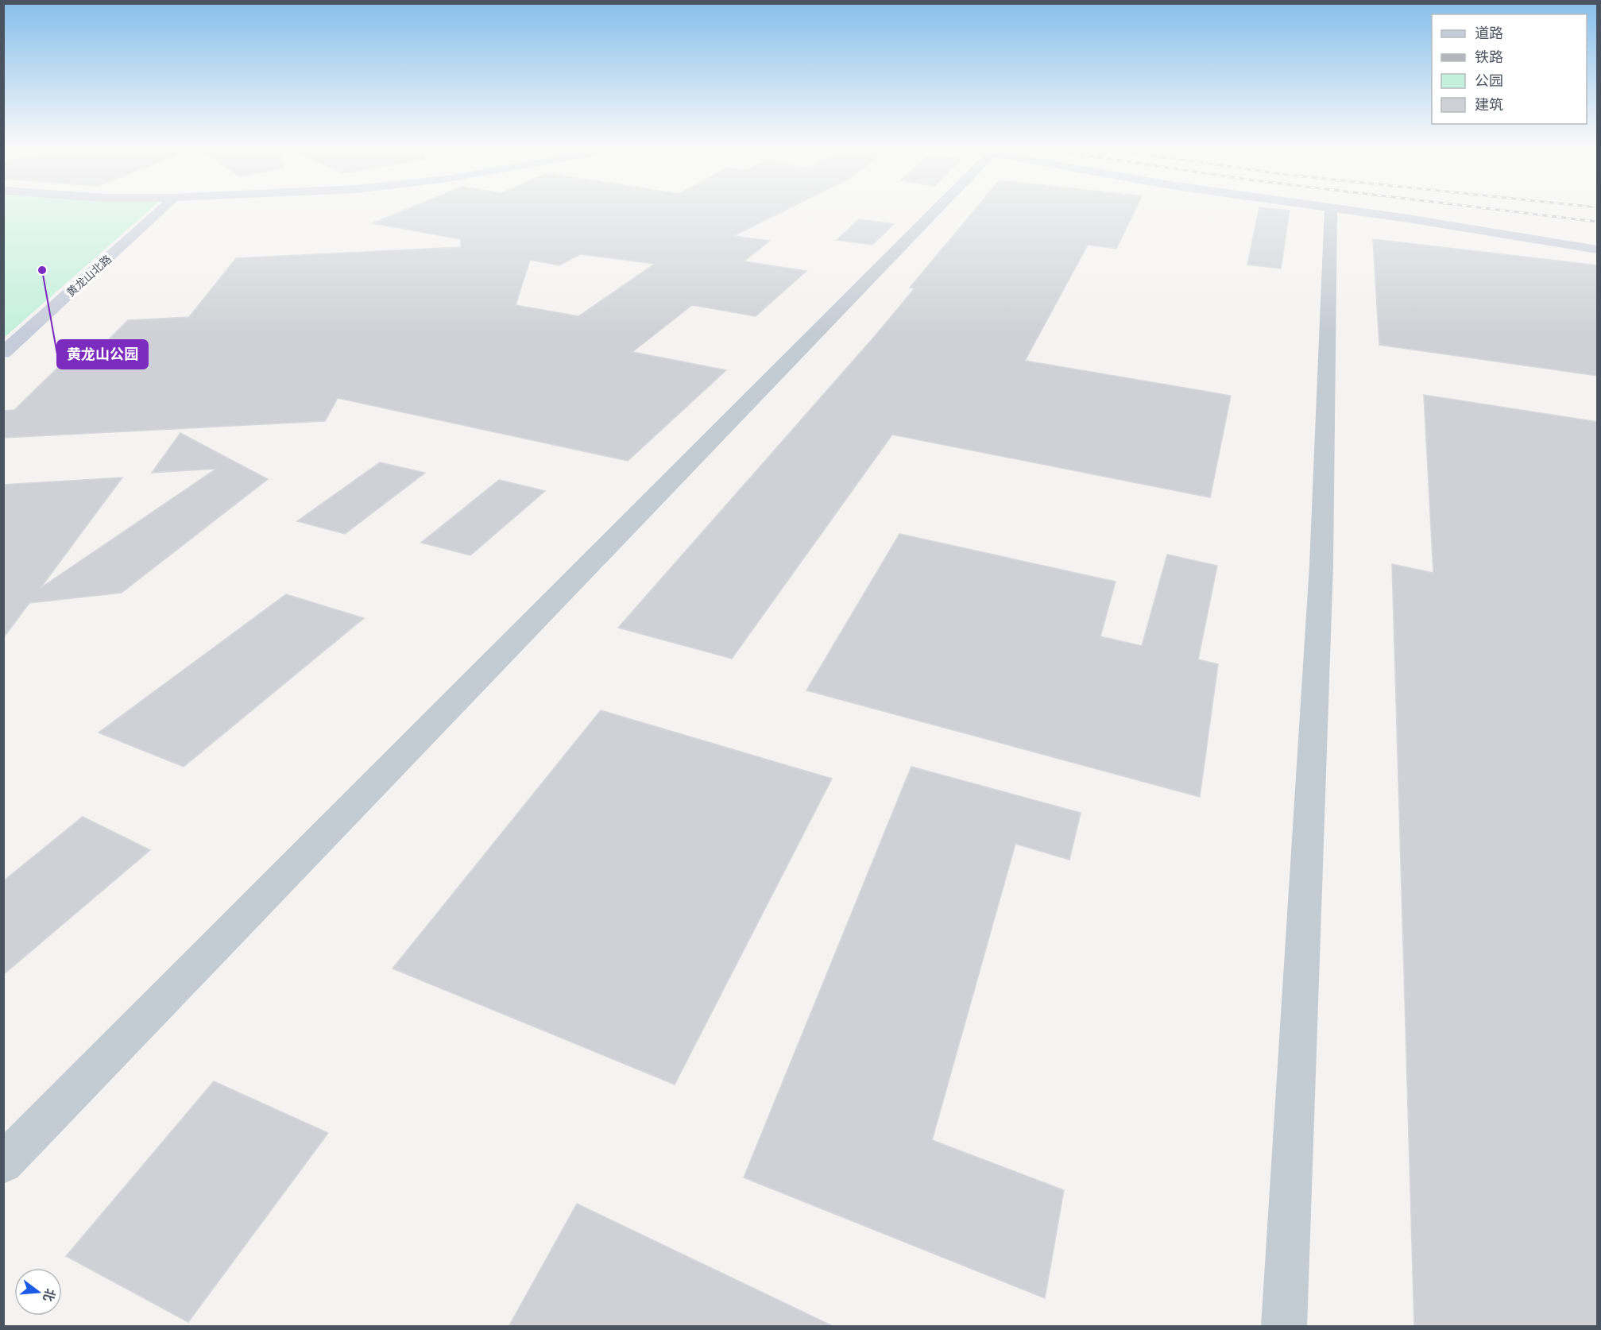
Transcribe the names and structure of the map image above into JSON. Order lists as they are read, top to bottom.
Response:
{
  "streets": {
    "street": ["黄龙山北路"]
  },
  "places": ["黄龙山公园"],
  "legend": [
    "道路",
    "铁路",
    "公园",
    "建筑"
  ],
  "north": "right"
}
